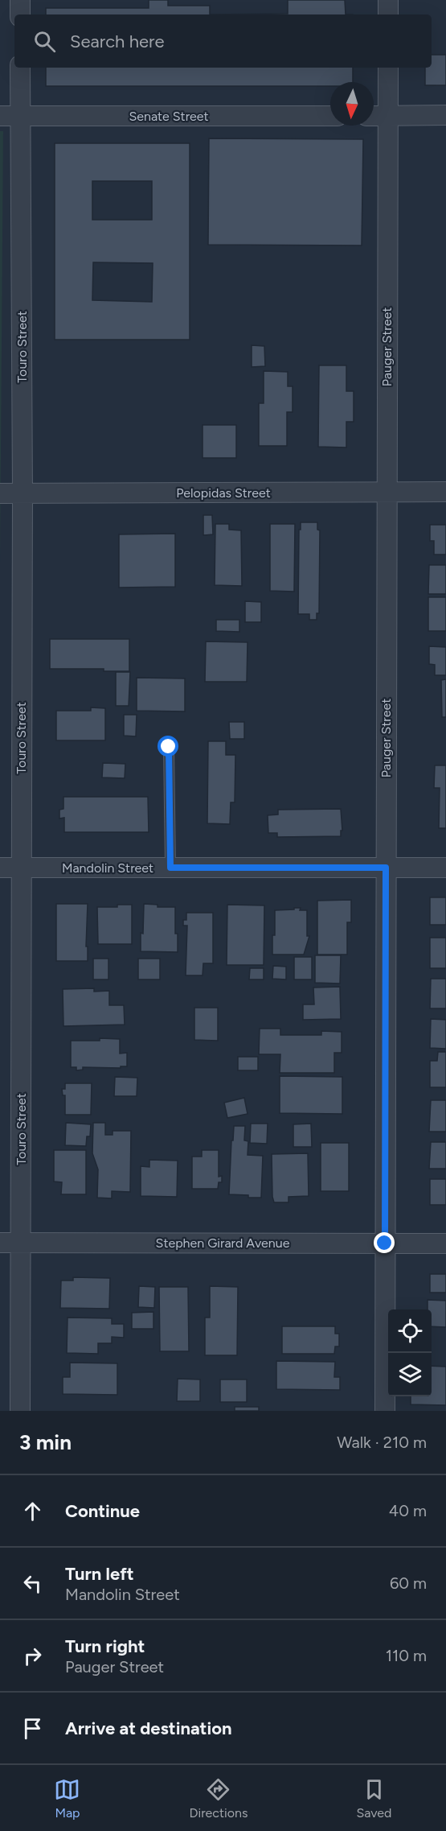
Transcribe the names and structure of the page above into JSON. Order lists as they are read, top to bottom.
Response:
{
  "streets": {
    "street": [
      "Senate Street",
      "Touro Street",
      "Pauger Street",
      "Pelopidas Street",
      "Mandolin Street",
      "Stephen Girard Avenue"
    ]
  },
  "crossings": [
    ["Senate Street", "Touro Street"],
    ["Touro Street", "Pelopidas Street"],
    ["Touro Street", "Mandolin Street"],
    ["Touro Street", "Stephen Girard Avenue"],
    ["Pauger Street", "Pelopidas Street"],
    ["Pauger Street", "Mandolin Street"],
    ["Pauger Street", "Stephen Girard Avenue"]
  ],
  "north": "bottom",
  "page": {
    "search": "Search here",
    "heading": ["3 min", "Walk · 210 m"],
    "list": [
      ["Continue", "40 m"],
      ["Turn left", "Mandolin Street", "60 m"],
      ["Turn right", "Pauger Street", "110 m"],
      "Arrive at destination"
    ],
    "nav": ["Map", "Directions", "Saved"]
  }
}
